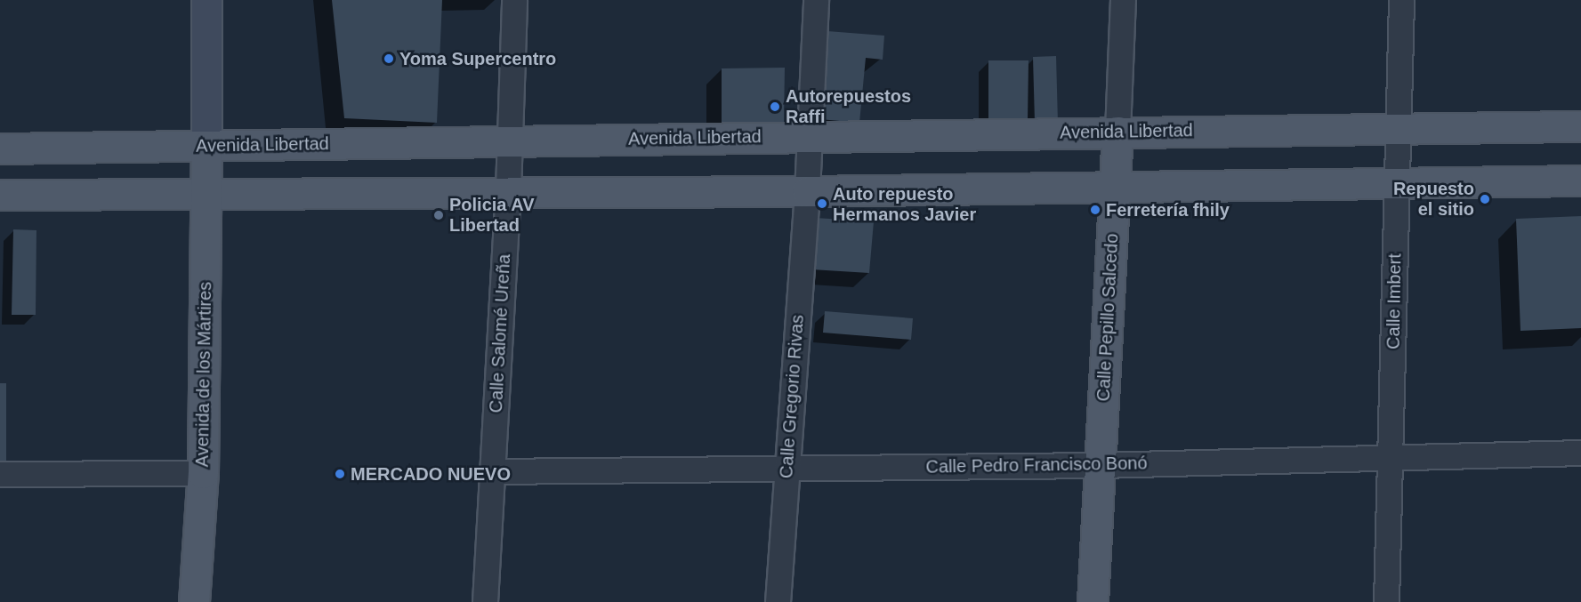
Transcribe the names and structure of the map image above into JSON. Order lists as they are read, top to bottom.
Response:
{
  "streets": {
    "main road": ["Avenida Libertad", "Calle Pepillo Salcedo", "Avenida de los Mártires"],
    "street": [
      "Calle Imbert",
      "Calle Salomé Ureña",
      "Calle Gregorio Rivas",
      "Calle Pedro Francisco Bonó"
    ]
  },
  "crossings": [
    ["Avenida Libertad", "Calle Imbert"],
    ["Avenida Libertad", "Calle Pepillo Salcedo"],
    ["Avenida Libertad", "Calle Salomé Ureña"],
    ["Avenida Libertad", "Avenida de los Mártires"],
    ["Avenida Libertad", "Calle Gregorio Rivas"],
    ["Calle Imbert", "Calle Pedro Francisco Bonó"],
    ["Calle Pepillo Salcedo", "Calle Pedro Francisco Bonó"],
    ["Calle Salomé Ureña", "Calle Pedro Francisco Bonó"],
    ["Calle Gregorio Rivas", "Calle Pedro Francisco Bonó"]
  ],
  "places": [
    "Yoma Supercentro",
    "Autorepuestos Raffi",
    "Repuesto el sitio",
    "Auto repuesto Hermanos Javier",
    "Ferretería fhily",
    "Policia AV Libertad",
    "MERCADO NUEVO"
  ]
}
